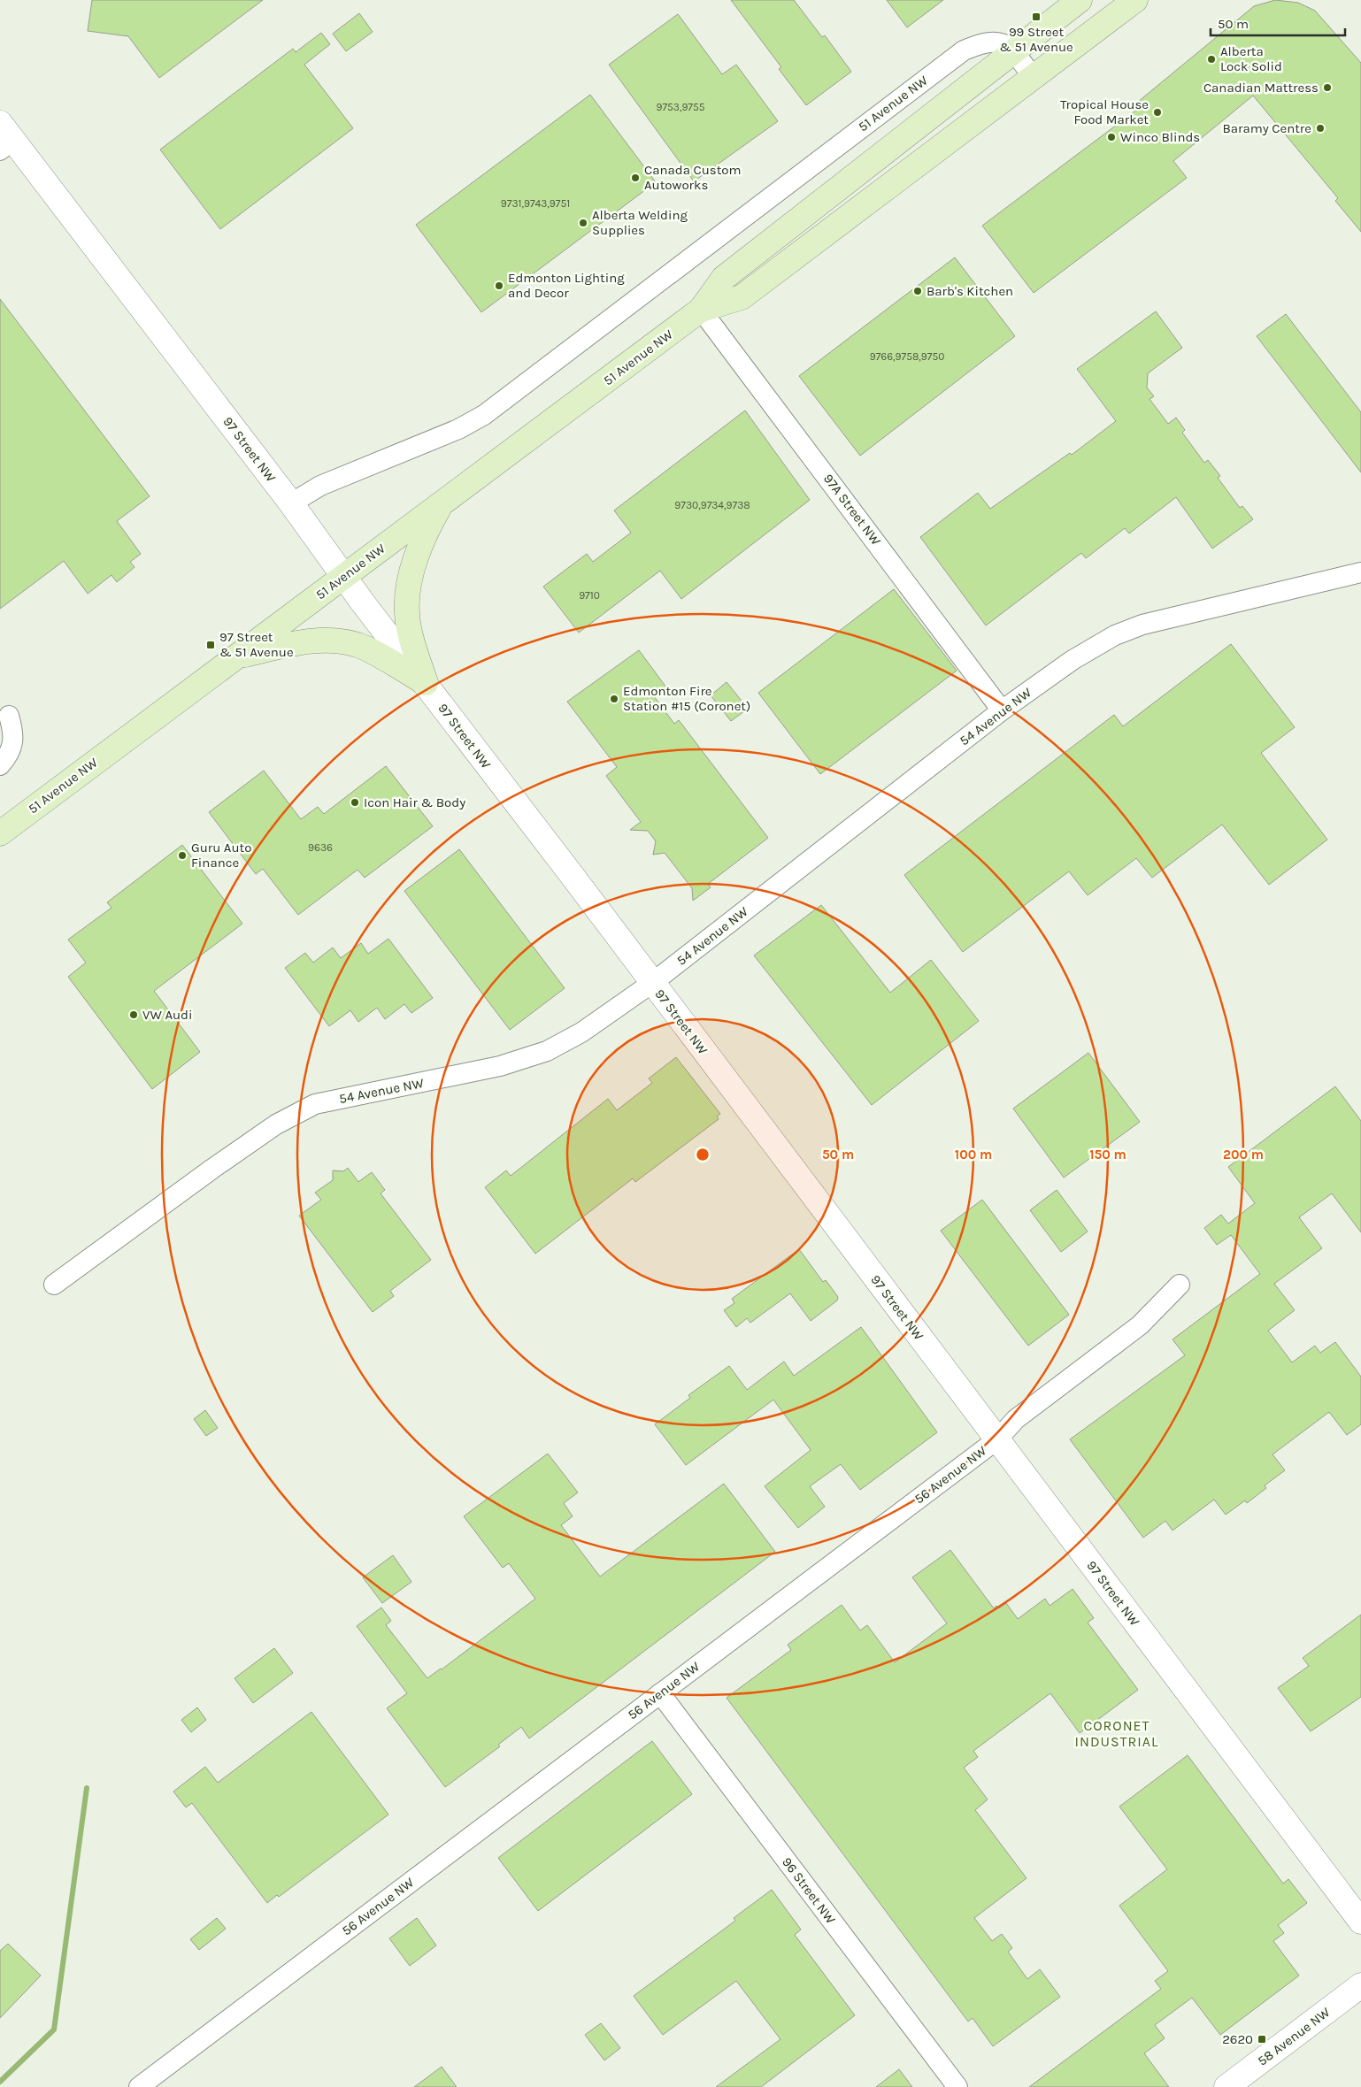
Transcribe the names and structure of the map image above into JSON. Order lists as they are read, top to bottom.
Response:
{
  "streets": {
    "main road": ["51 Avenue NW"],
    "street": [
      "97 Street NW",
      "97A Street NW",
      "54 Avenue NW",
      "56 Avenue NW",
      "96 Street NW",
      "58 Avenue NW"
    ]
  },
  "crossings": [
    ["51 Avenue NW", "97 Street NW"],
    ["51 Avenue NW", "97A Street NW"],
    ["97 Street NW", "54 Avenue NW"],
    ["97 Street NW", "56 Avenue NW"],
    ["97A Street NW", "54 Avenue NW"],
    ["56 Avenue NW", "96 Street NW"]
  ],
  "districts": ["CORONET INDUSTRIAL"],
  "places": {
    "transit": ["99 Street & 51 Avenue", "97 Street & 51 Avenue", "2620"],
    "other": [
      "Alberta Lock Solid",
      "Canadian Mattress",
      "Tropical House Food Market",
      "Baramy Centre",
      "Winco Blinds",
      "Canada Custom Autoworks",
      "Alberta Welding Supplies",
      "Edmonton Lighting and Decor",
      "Barb's Kitchen",
      "Edmonton Fire Station #15 (Coronet)",
      "Icon Hair & Body",
      "Guru Auto Finance",
      "VW Audi"
    ]
  },
  "house_numbers": [
    "9753,9755",
    "9731,9743,9751",
    "9766,9758,9750",
    "9730,9734,9738",
    "9710",
    "9636"
  ],
  "scale_bar": "50 m",
  "rings": [
    "50 m",
    "100 m",
    "150 m",
    "200 m"
  ]
}
